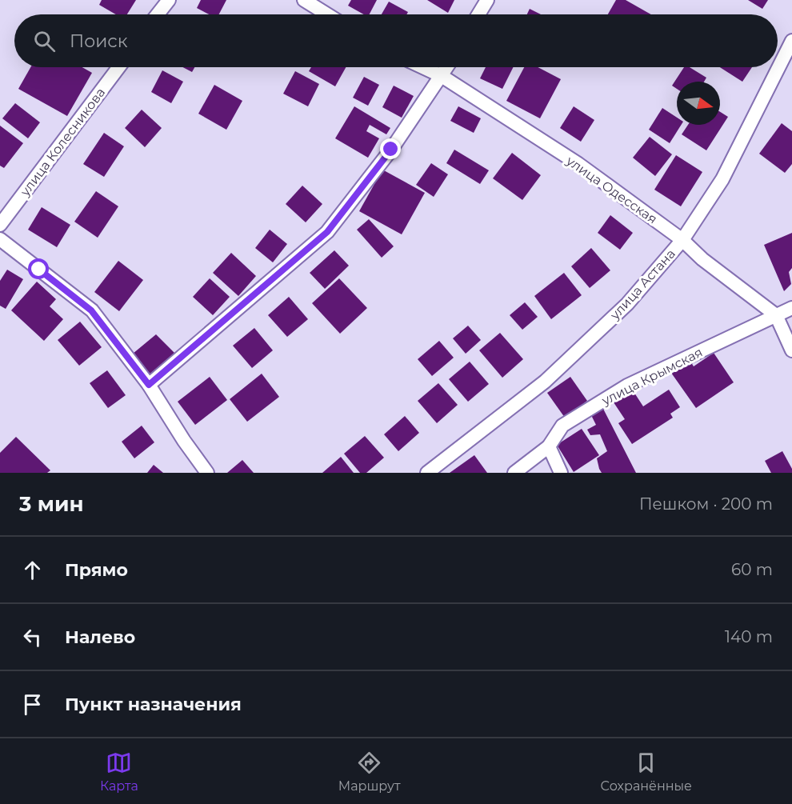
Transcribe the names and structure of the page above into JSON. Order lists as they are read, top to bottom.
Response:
{
  "streets": {
    "street": [
      "улица Колесникова",
      "улица Одесская",
      "улица Астана",
      "улица Крымская"
    ]
  },
  "crossings": [
    ["улица Одесская", "улица Астана"],
    ["улица Одесская", "улица Крымская"]
  ],
  "north": "right",
  "page": {
    "search": "Поиск",
    "heading": ["3 мин", "Пешком · 200 m"],
    "list": [
      ["Прямо", "60 m"],
      ["Налево", "140 m"],
      "Пункт назначения"
    ],
    "nav": ["Карта", "Маршрут", "Сохранённые"]
  }
}
